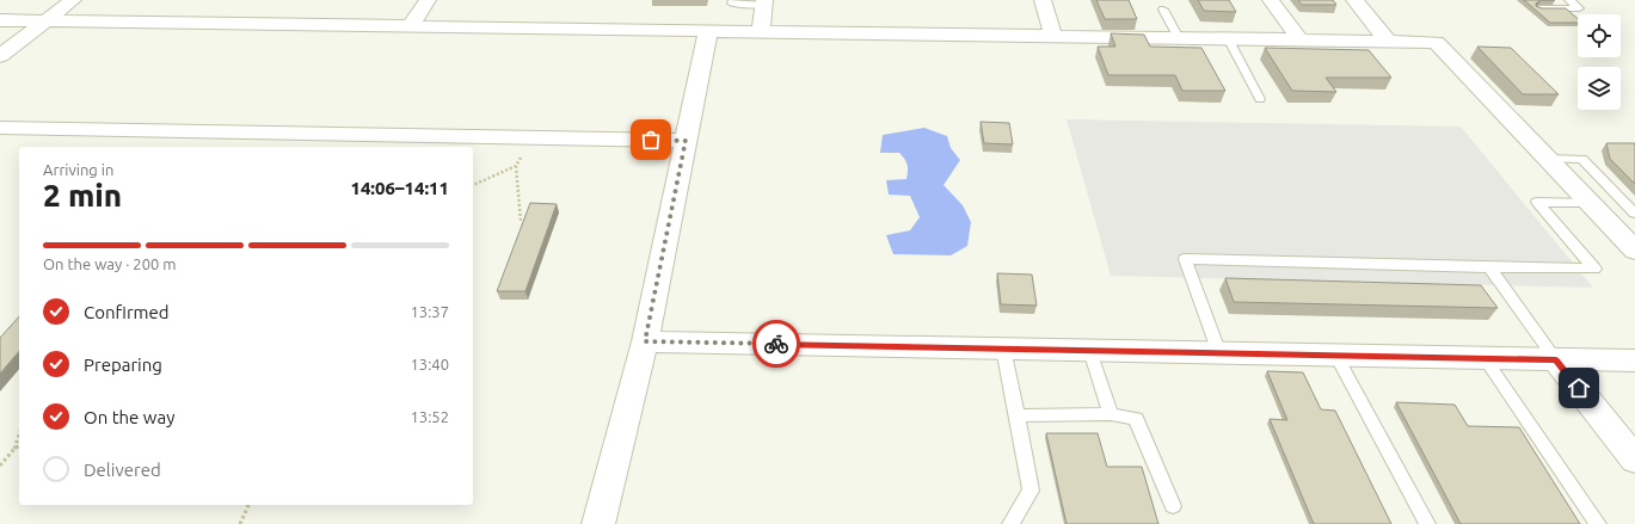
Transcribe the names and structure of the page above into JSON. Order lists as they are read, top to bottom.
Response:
{
  "page": {
    "heading": ["2 min", "Arriving in", "14:06–14:11"],
    "bar": "On the way · 200 m",
    "list": [
      ["Confirmed", "13:37"],
      ["Preparing", "13:40"],
      ["On the way", "13:52"],
      "Delivered"
    ]
  }
}
